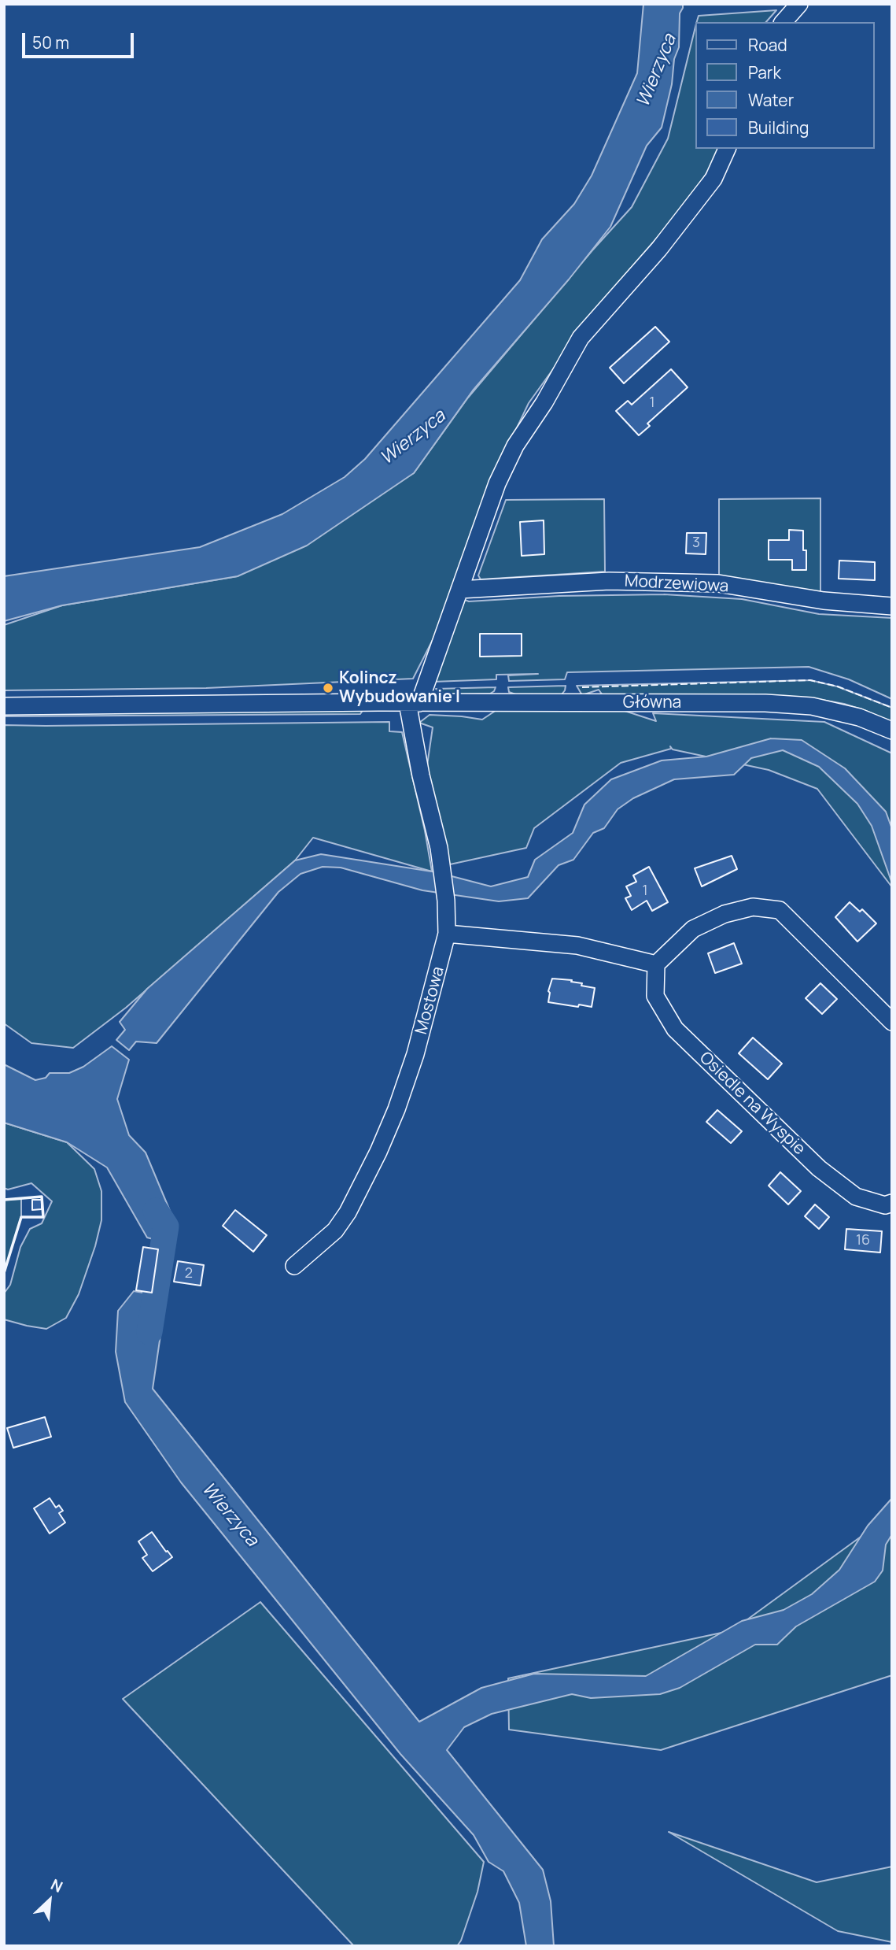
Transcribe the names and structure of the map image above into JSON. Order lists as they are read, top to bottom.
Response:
{
  "streets": {
    "street": [
      "Modrzewiowa",
      "Główna",
      "Mostowa",
      "Osiedle na Wyspie"
    ]
  },
  "crossings": [
    ["Główna", "Mostowa"]
  ],
  "water": ["Wierzyca"],
  "places": ["Kolincz Wybudowanie I"],
  "house_numbers": [
    "1",
    "3",
    "1",
    "16",
    "2"
  ],
  "legend": [
    "Road",
    "Park",
    "Water",
    "Building"
  ],
  "scale_bar": "50 m",
  "north": "top right"
}
